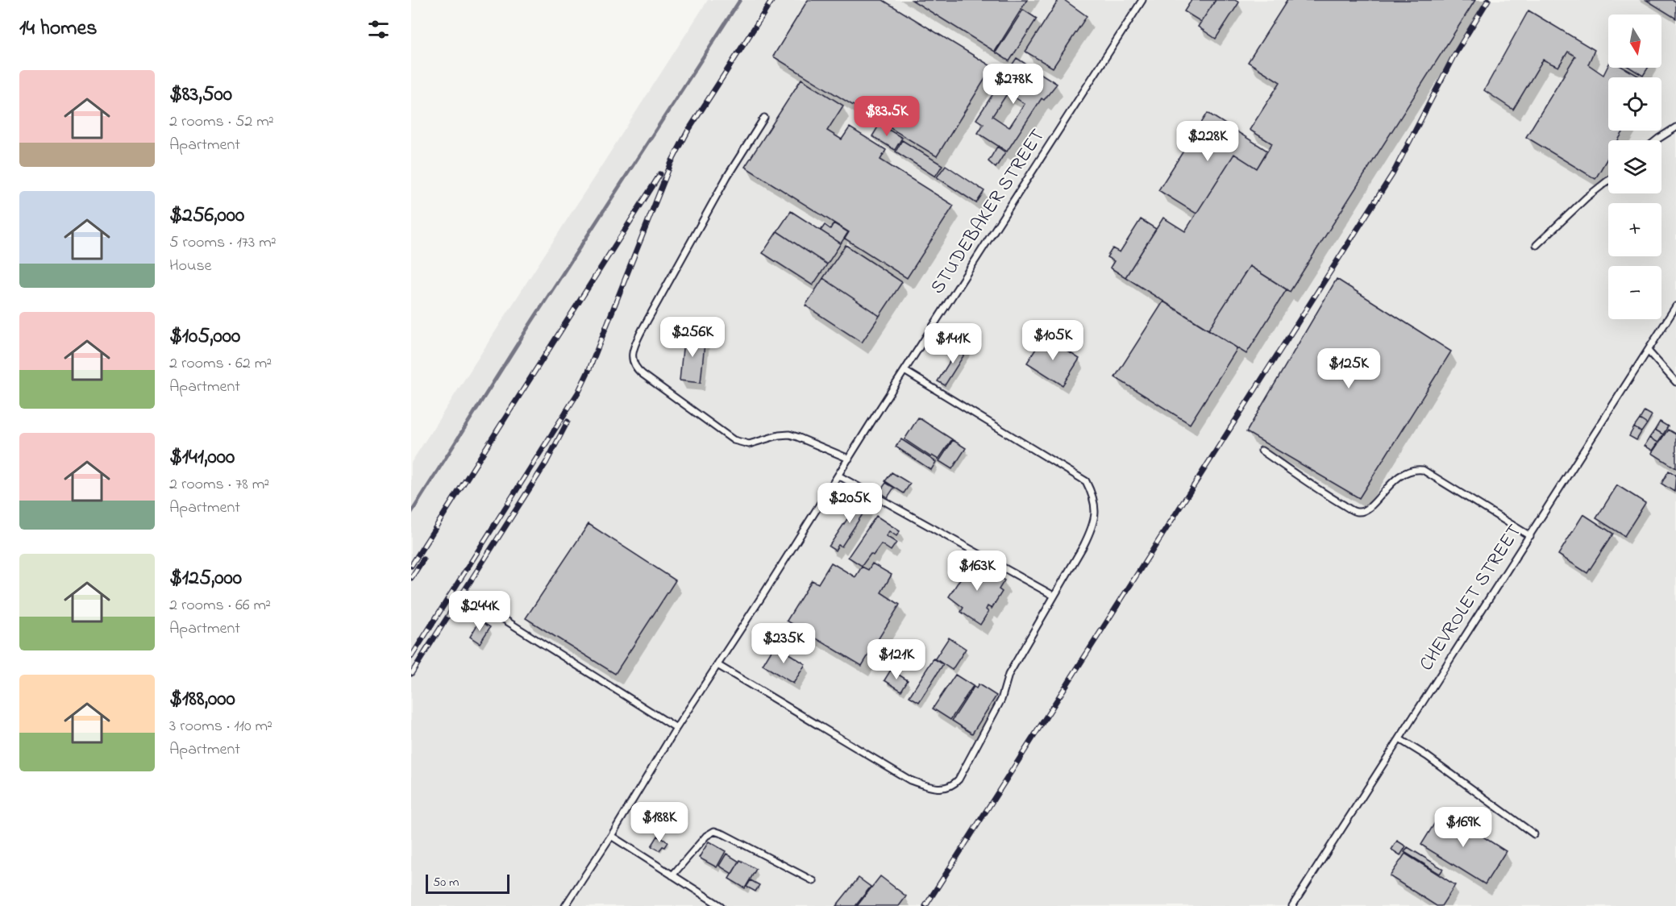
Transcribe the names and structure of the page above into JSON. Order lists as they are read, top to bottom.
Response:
{
  "streets": {
    "lane": ["STUDEBAKER STREET", "CHEVROLET STREET"]
  },
  "scale_bar": "50 m",
  "north": "bottom",
  "page": {
    "heading": "14 homes",
    "map_buttons": ["+", "−"],
    "list": [
      {
        "name": "$83,500",
        "note": "2 rooms · 52 m² · Apartment"
      },
      {
        "name": "$256,000",
        "note": "5 rooms · 173 m² · House"
      },
      {
        "name": "$105,000",
        "note": "2 rooms · 62 m² · Apartment"
      },
      {
        "name": "$141,000",
        "note": "2 rooms · 78 m² · Apartment"
      },
      {
        "name": "$125,000",
        "note": "2 rooms · 66 m² · Apartment"
      },
      {
        "name": "$188,000",
        "note": "3 rooms · 110 m² · Apartment"
      }
    ],
    "price": [
      "$278K",
      "$83.5K",
      "$228K",
      "$256K",
      "$105K",
      "$141K",
      "$125K",
      "$205K",
      "$163K",
      "$244K",
      "$235K",
      "$121K",
      "$188K",
      "$169K"
    ],
    "scale": "50 m"
  }
}
